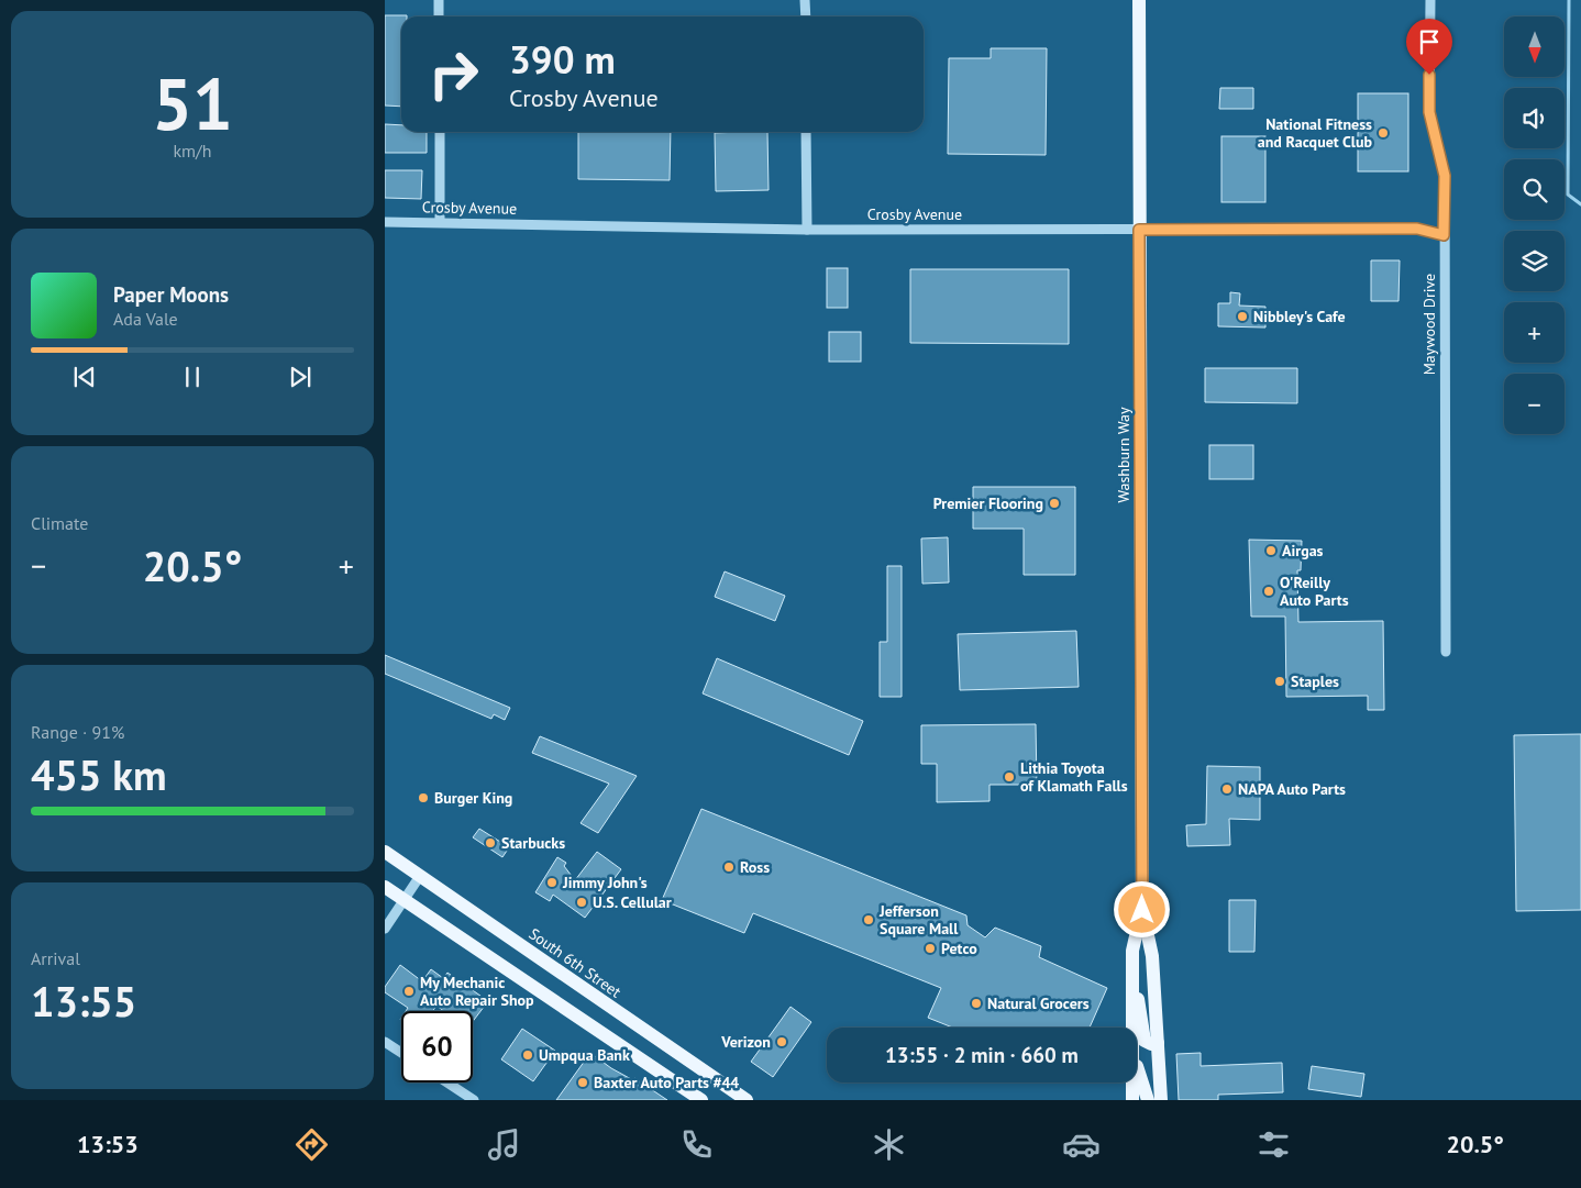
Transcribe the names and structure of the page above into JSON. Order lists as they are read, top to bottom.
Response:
{
  "streets": {
    "main road": ["Washburn Way", "South 6th Street"],
    "street": ["Crosby Avenue", "Maywood Drive"]
  },
  "crossings": [
    ["Crosby Avenue", "Maywood Drive"],
    ["Crosby Avenue", "Washburn Way"]
  ],
  "places": [
    "National Fitness and Racquet Club",
    "Nibbley's Cafe",
    "Premier Flooring",
    "Airgas",
    "O'Reilly Auto Parts",
    "Staples",
    "Lithia Toyota of Klamath Falls",
    "NAPA Auto Parts",
    "Burger King",
    "Starbucks",
    "Ross",
    "Jimmy John's",
    "U.S. Cellular",
    "Jefferson Square Mall",
    "Petco",
    "My Mechanic Auto Repair Shop",
    "Natural Grocers",
    "Verizon",
    "Umpqua Bank",
    "Baxter Auto Parts #44"
  ],
  "north": "bottom",
  "page": {
    "tile": [
      ["51", "km/h"],
      "Climate",
      ["Range · 91%", "455 km"],
      ["Arrival", "13:55"]
    ],
    "map_buttons": ["+", "−"],
    "turn": ["390 m", "Crosby Avenue"],
    "song": ["Paper Moons", "Ada Vale"],
    "heat": ["−", "20.5°", "+"],
    "limit": "60",
    "trip": "13:55 · 2 min · 660 m",
    "tabs": ["13:53", "20.5°"]
  }
}
